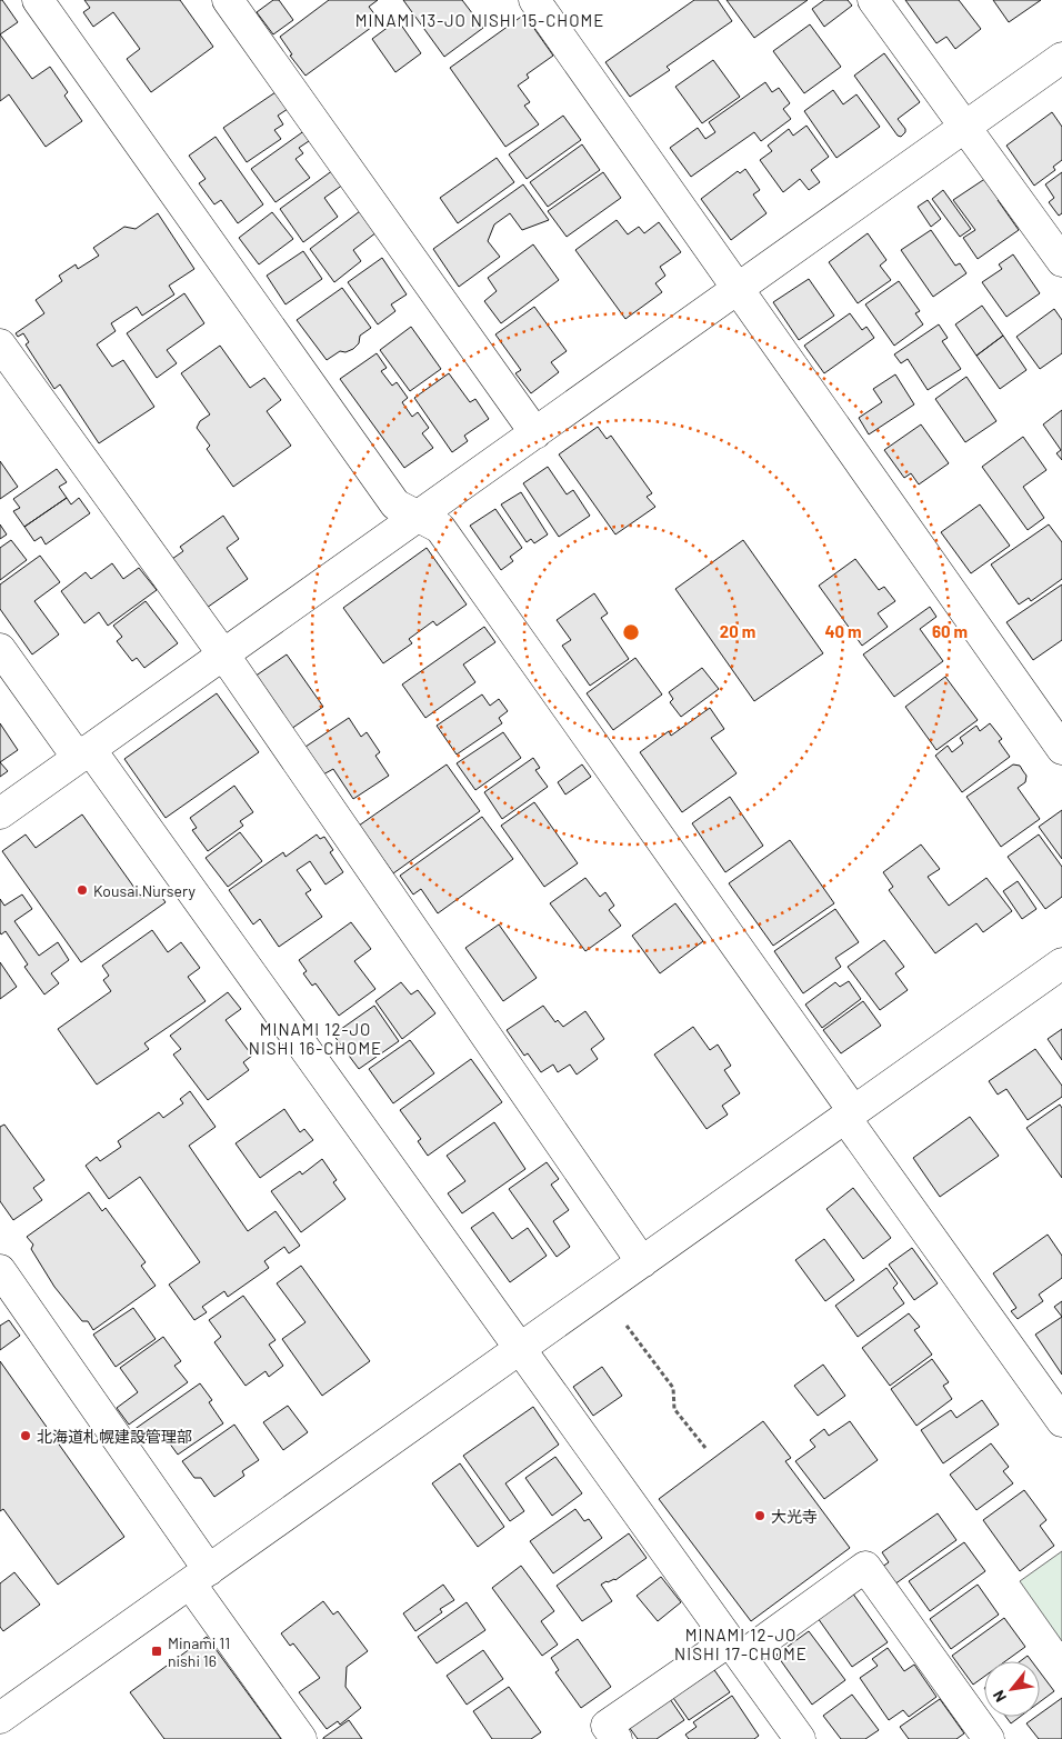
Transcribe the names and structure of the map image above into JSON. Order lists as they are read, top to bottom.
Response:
{
  "districts": ["MINAMI 13-JO NISHI 15-CHOME", "MINAMI 12-JO NISHI 16-CHOME", "MINAMI 12-JO NISHI 17-CHOME"],
  "places": {
    "other": ["Kousai Nursery", "北海道札幌建設管理部", "大光寺"],
    "transit": ["Minami 11 nishi 16"]
  },
  "north": "bottom left",
  "rings": ["20 m", "40 m", "60 m"]
}
